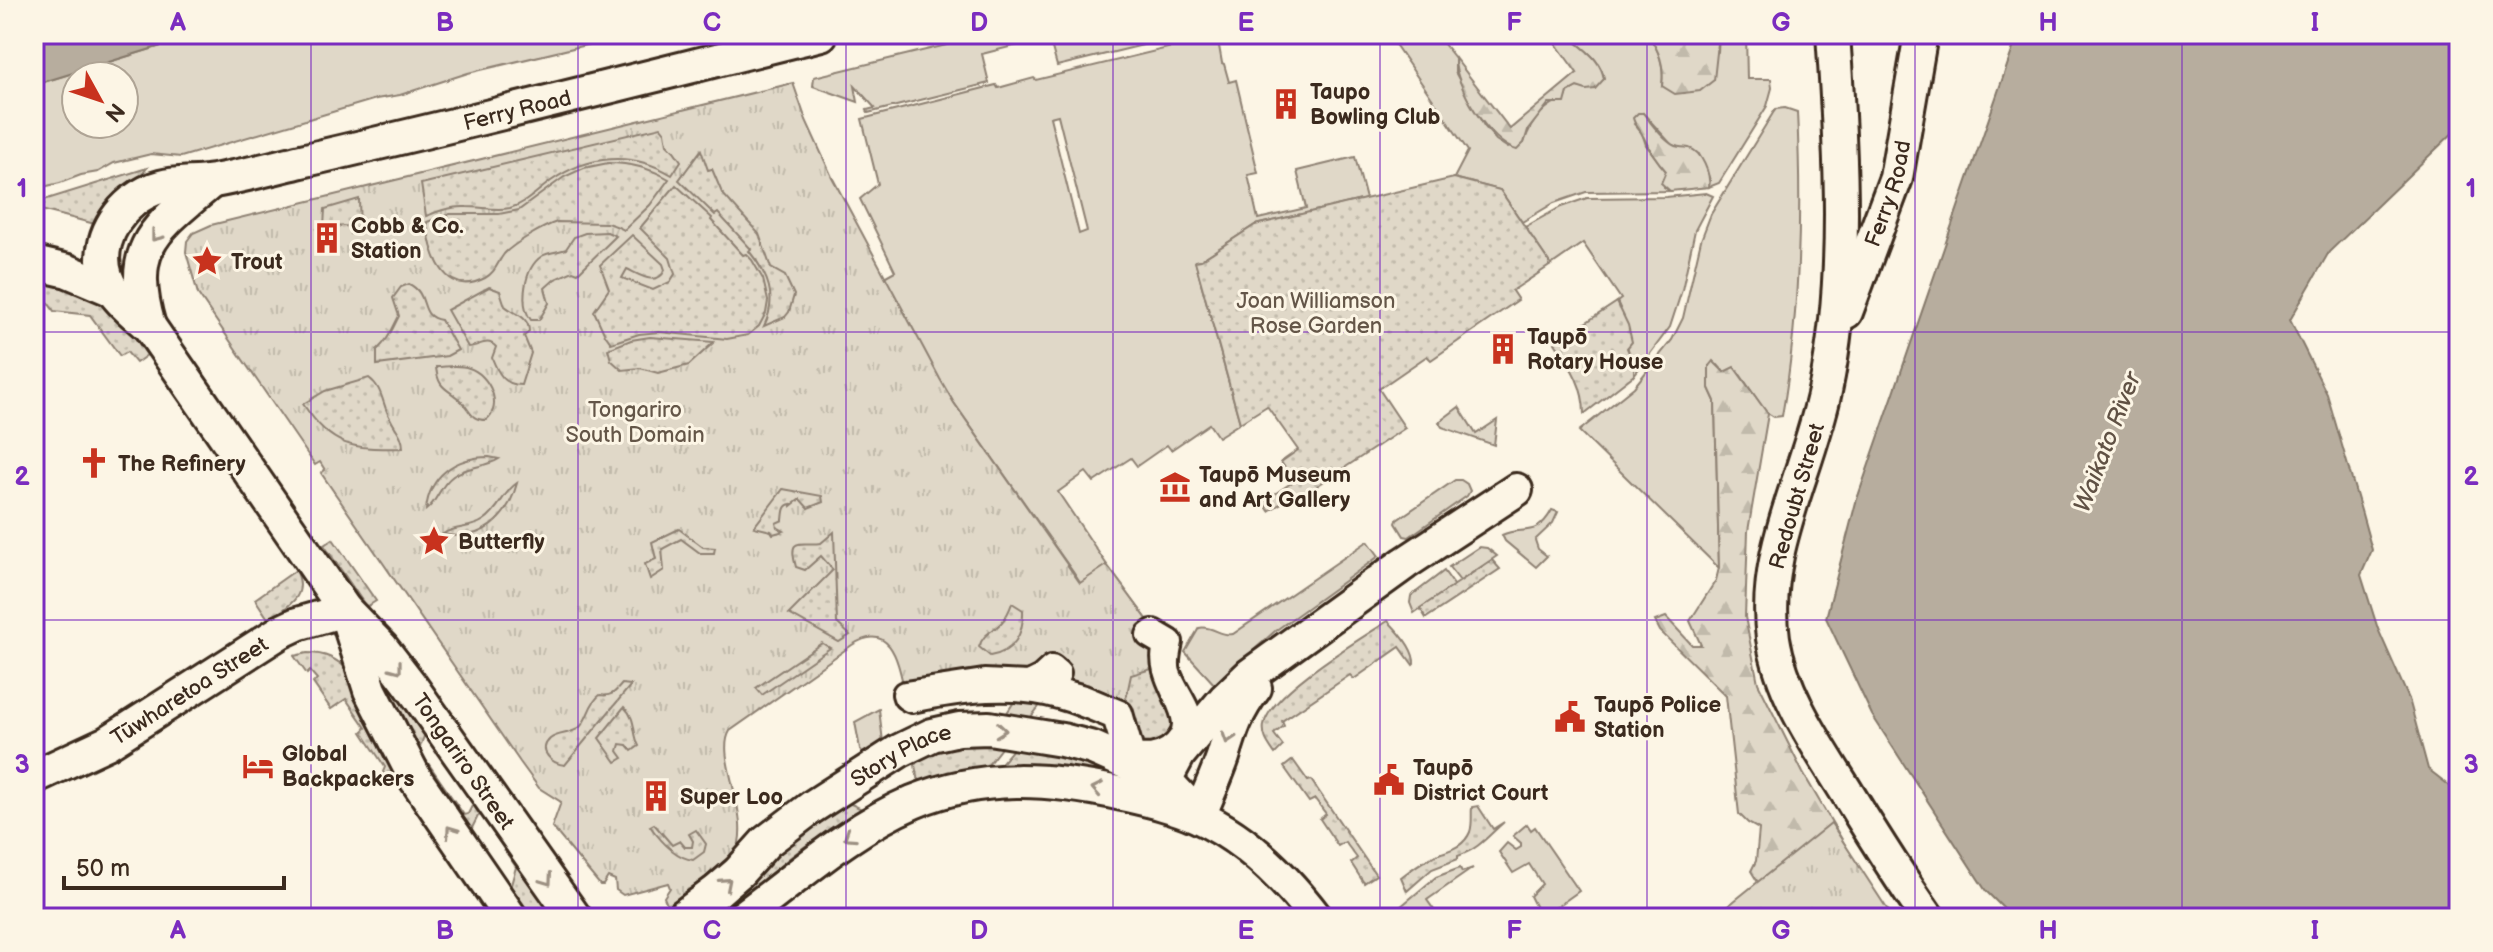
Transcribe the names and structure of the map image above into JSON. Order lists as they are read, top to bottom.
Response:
{
  "streets": {
    "street": [
      "Ferry Road",
      "Redoubt Street",
      "Tūwharetoa Street",
      "Story Place",
      "Tongariro Street"
    ]
  },
  "crossings": [
    ["Ferry Road", "Redoubt Street"],
    ["Ferry Road", "Tongariro Street"],
    ["Tūwharetoa Street", "Tongariro Street"]
  ],
  "water": ["Waikato River"],
  "parks": ["Joan Williamson Rose Garden", "Tongariro South Domain"],
  "places": {
    "building": [
      "Taupo Bowling Club",
      "Cobb & Co. Station",
      "Taupō Rotary House",
      "Super Loo"
    ],
    "place": ["Trout", "Butterfly"],
    "church": ["The Refinery"],
    "museum": ["Taupō Museum and Art Gallery"],
    "public building": ["Taupō Police Station", "Taupō District Court"],
    "hotel": ["Global Backpackers"]
  },
  "scale_bar": "50 m",
  "north": "bottom right",
  "grid": {
    "columns": [
      "A",
      "B",
      "C",
      "D",
      "E",
      "F",
      "G",
      "H",
      "I"
    ],
    "rows": ["1", "2", "3"]
  }
}
